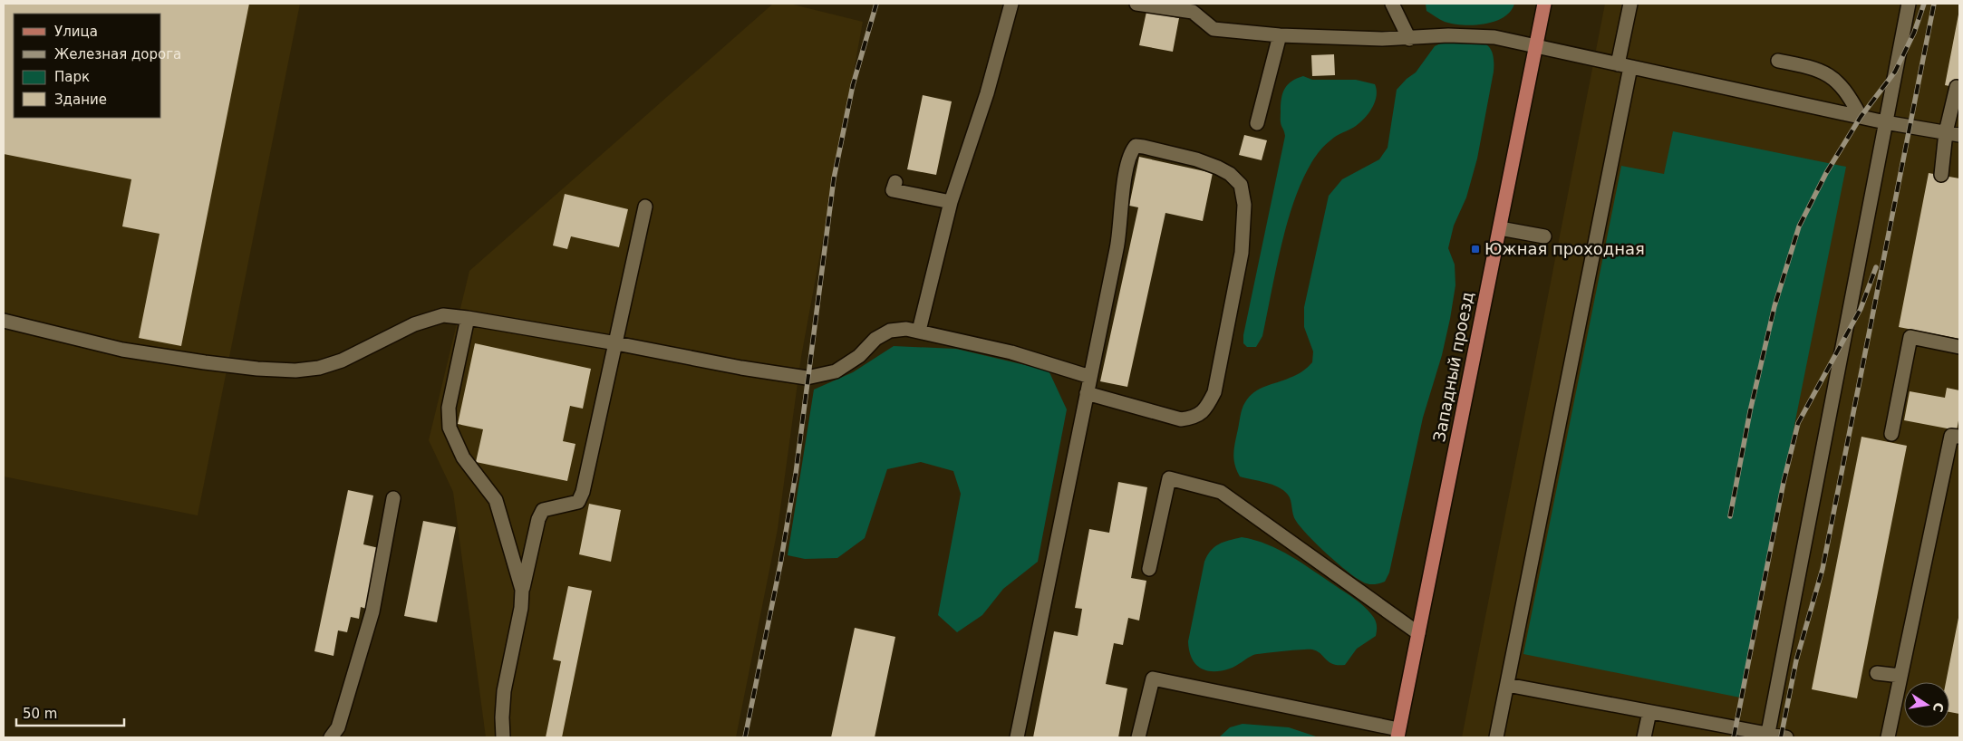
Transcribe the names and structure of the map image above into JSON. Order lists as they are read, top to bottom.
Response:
{
  "streets": {
    "main road": ["Западный проезд"]
  },
  "places": {
    "transit": ["Южная проходная"]
  },
  "legend": [
    "Улица",
    "Железная дорога",
    "Парк",
    "Здание"
  ],
  "scale_bar": "50 m",
  "north": "right"
}
